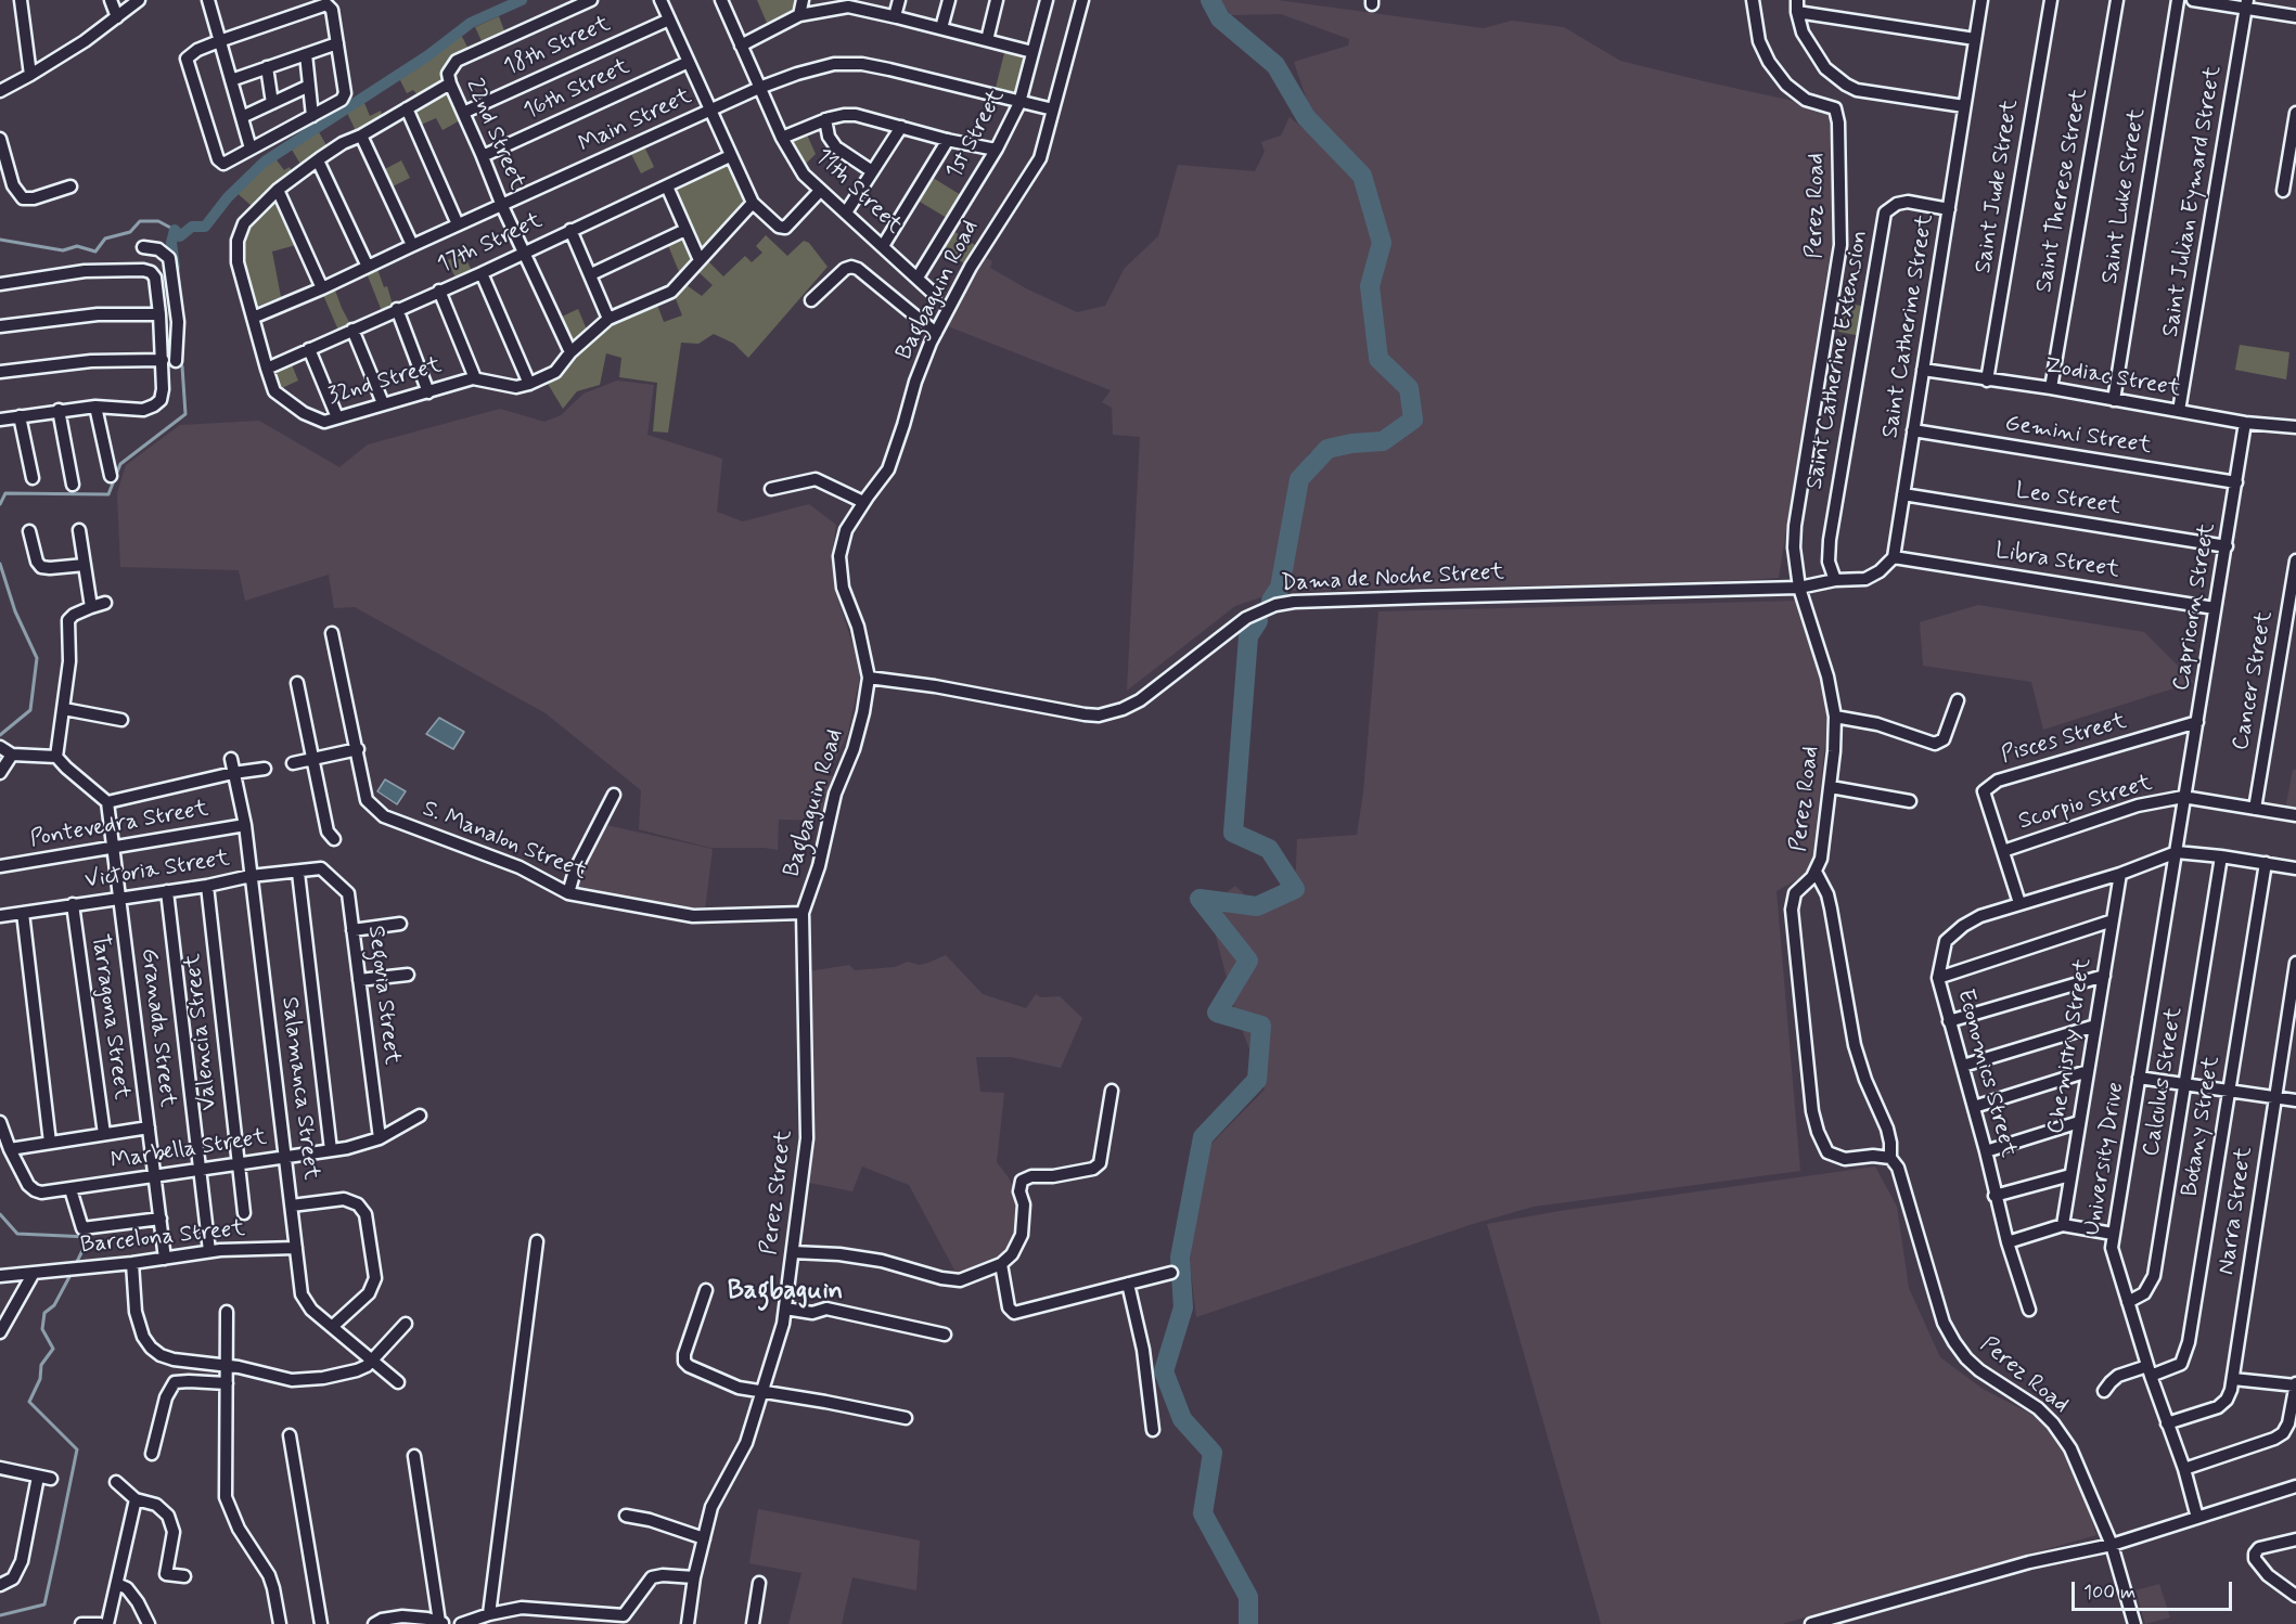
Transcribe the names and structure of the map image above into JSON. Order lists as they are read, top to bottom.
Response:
{
  "streets": {
    "street": [
      "18th Street",
      "16th Street",
      "Main Street",
      "22nd Street",
      "1st Street",
      "Saint Jude Street",
      "Saint Therese Street",
      "11th Street",
      "Saint Luke Street",
      "Saint Julian Eymard Street",
      "Perez Road",
      "17th Street",
      "Bagbaguin Road",
      "Saint Catherine Street",
      "Saint Catherine Extension",
      "Zodiac Street",
      "32nd Street",
      "Gemini Street",
      "Leo Street",
      "Libra Street",
      "Dama de Noche Street",
      "Capricorn Street",
      "Cancer Street",
      "Pisces Street",
      "Scorpio Street",
      "Pontevedra Street",
      "S. Manalon Street",
      "Victoria Street",
      "Segovia Street",
      "Tarragona Street",
      "Granada Street",
      "Valencia Street",
      "Chemistry Street",
      "Economics Street",
      "Calculus Street",
      "Salamanca Street",
      "Botany Street",
      "Marbella Street",
      "University Drive",
      "Perez Street",
      "Narra Street",
      "Barcelona Street"
    ]
  },
  "crossings": [
    ["18th Street", "22nd Street"],
    ["16th Street", "22nd Street"],
    ["Main Street", "22nd Street"],
    ["Main Street", "1st Street"],
    ["Main Street", "11th Street"],
    ["Main Street", "Bagbaguin Road"],
    ["Main Street", "32nd Street"],
    ["22nd Street", "17th Street"],
    ["22nd Street", "32nd Street"],
    ["1st Street", "11th Street"],
    ["Saint Jude Street", "Zodiac Street"],
    ["Saint Therese Street", "Zodiac Street"],
    ["Saint Luke Street", "Zodiac Street"],
    ["Saint Julian Eymard Street", "Zodiac Street"],
    ["Perez Road", "Dama de Noche Street"],
    ["17th Street", "32nd Street"],
    ["Bagbaguin Road", "Dama de Noche Street"],
    ["Bagbaguin Road", "S. Manalon Street"],
    ["Bagbaguin Road", "Perez Street"],
    ["Saint Catherine Street", "Saint Catherine Extension"],
    ["Saint Catherine Street", "Zodiac Street"],
    ["Saint Catherine Street", "Gemini Street"],
    ["Saint Catherine Street", "Leo Street"],
    ["Saint Catherine Street", "Libra Street"],
    ["Zodiac Street", "Capricorn Street"],
    ["Gemini Street", "Capricorn Street"],
    ["Leo Street", "Capricorn Street"],
    ["Libra Street", "Capricorn Street"],
    ["Capricorn Street", "Pisces Street"],
    ["Capricorn Street", "Scorpio Street"],
    ["Capricorn Street", "University Drive"],
    ["Cancer Street", "Scorpio Street"],
    ["Pisces Street", "Scorpio Street"],
    ["Pisces Street", "Economics Street"],
    ["Scorpio Street", "University Drive"],
    ["Pontevedra Street", "Granada Street"],
    ["Pontevedra Street", "Salamanca Street"],
    ["S. Manalon Street", "Perez Street"],
    ["Victoria Street", "Segovia Street"],
    ["Victoria Street", "Tarragona Street"],
    ["Victoria Street", "Granada Street"],
    ["Victoria Street", "Valencia Street"],
    ["Victoria Street", "Salamanca Street"],
    ["Segovia Street", "Marbella Street"],
    ["Granada Street", "Marbella Street"],
    ["Granada Street", "Barcelona Street"],
    ["Valencia Street", "Marbella Street"],
    ["Chemistry Street", "Economics Street"],
    ["Economics Street", "Calculus Street"],
    ["Economics Street", "Botany Street"],
    ["Economics Street", "University Drive"],
    ["Calculus Street", "University Drive"],
    ["Salamanca Street", "Marbella Street"],
    ["Salamanca Street", "Barcelona Street"],
    ["Botany Street", "University Drive"],
    ["University Drive", "Narra Street"]
  ],
  "districts": ["Bagbaguin"],
  "scale_bar": "100 m"
}
